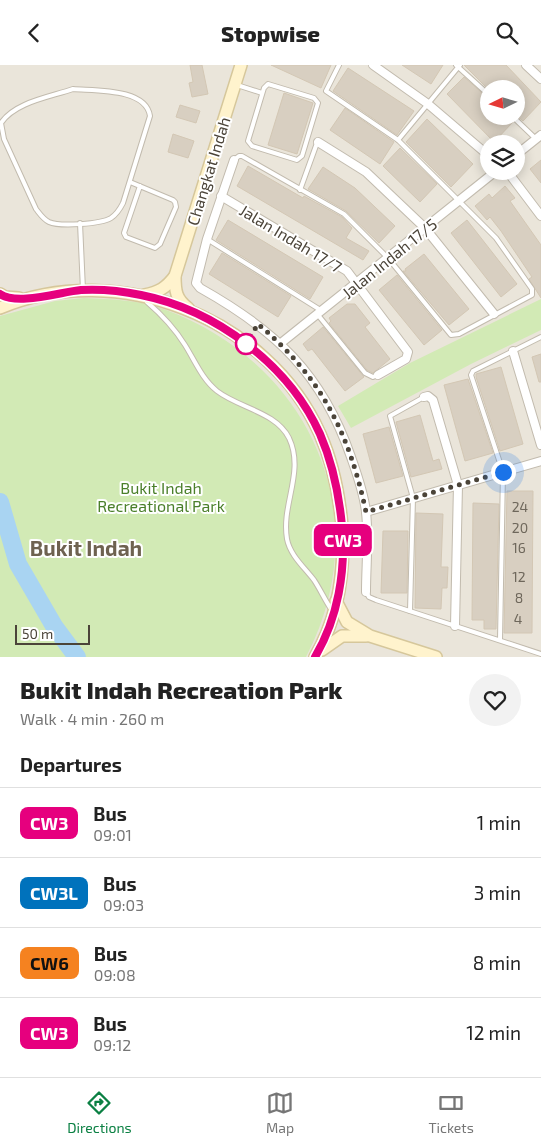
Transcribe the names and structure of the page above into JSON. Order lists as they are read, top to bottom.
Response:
{
  "streets": {
    "main road": ["Changkat Indah"],
    "street": ["Jalan Indah 17/7", "Jalan Indah 17/5"]
  },
  "crossings": [
    ["Jalan Indah 17/7", "Jalan Indah 17/5"]
  ],
  "districts": ["Bukit Indah"],
  "parks": ["Bukit Indah Recreational Park"],
  "lines": ["bus line CW3"],
  "house_numbers": [
    "24",
    "20",
    "16",
    "12",
    "8",
    "4"
  ],
  "scale_bar": "50 m",
  "north": "left",
  "page": {
    "header": "Stopwise",
    "on_map": "CW3",
    "scale": "50 m",
    "heading": [
      ["Bukit Indah Recreation Park", "Walk · 4 min · 260 m"],
      "Departures"
    ],
    "list": [
      {
        "mark": "CW3",
        "name": "Bus",
        "note": "09:01",
        "value": "1 min"
      },
      {
        "mark": "CW3L",
        "name": "Bus",
        "note": "09:03",
        "value": "3 min"
      },
      {
        "mark": "CW6",
        "name": "Bus",
        "note": "09:08",
        "value": "8 min"
      },
      {
        "mark": "CW3",
        "name": "Bus",
        "note": "09:12",
        "value": "12 min"
      }
    ],
    "tabs": ["Directions", "Map", "Tickets"]
  }
}
